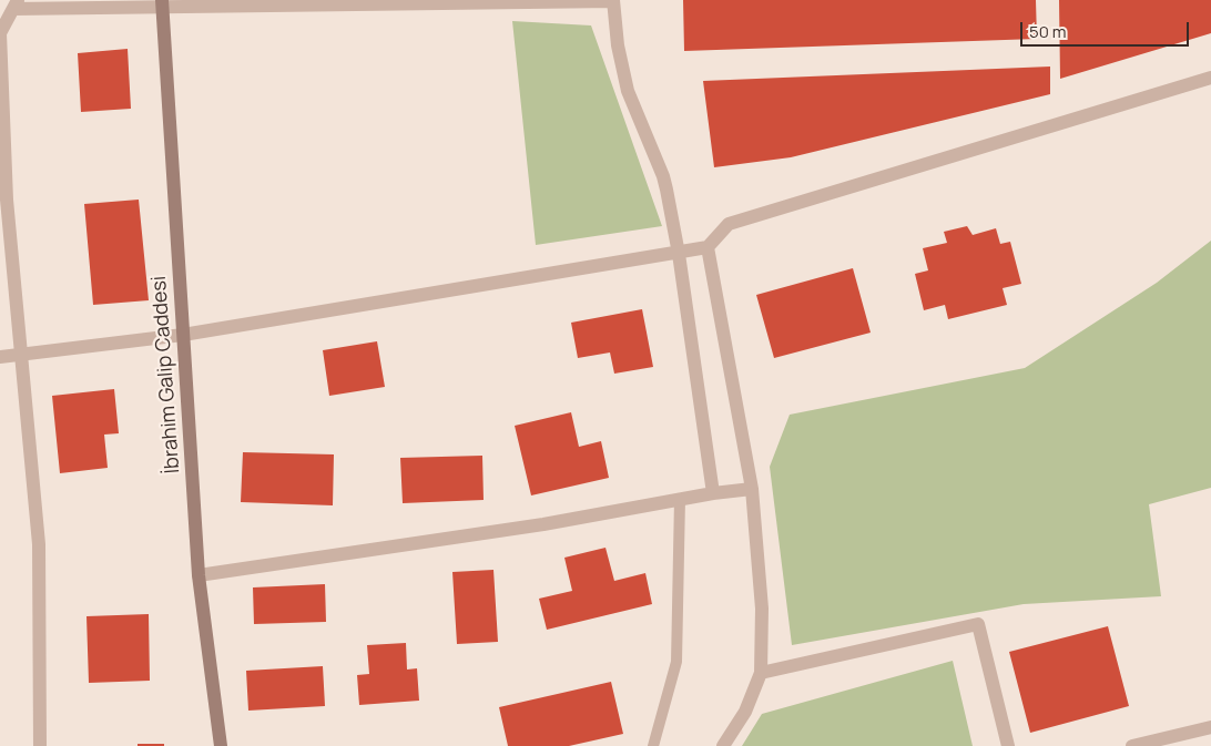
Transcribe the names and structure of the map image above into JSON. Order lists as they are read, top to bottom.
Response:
{
  "streets": {
    "street": ["İbrahim Galip Caddesi"]
  },
  "scale_bar": "50 m"
}
